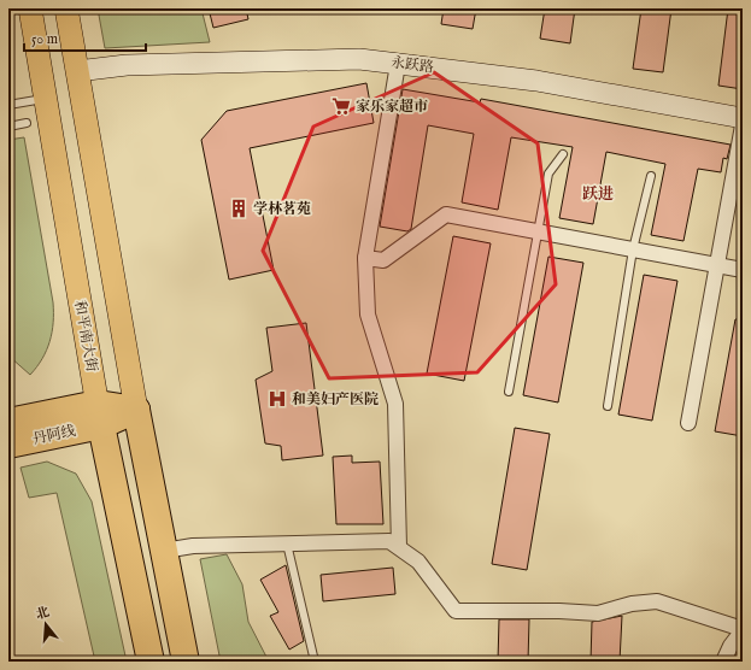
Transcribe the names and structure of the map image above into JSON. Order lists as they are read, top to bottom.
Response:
{
  "streets": {
    "highway": ["和平南大街", "丹阿线"],
    "street": ["永跃路"]
  },
  "crossings": [
    ["和平南大街", "丹阿线"]
  ],
  "districts": ["跃进"],
  "places": {
    "supermarket": ["家乐家超市"],
    "building": ["学林茗苑"],
    "hospital": ["和美妇产医院"]
  },
  "scale_bar": "50 m",
  "north": "top"
}
